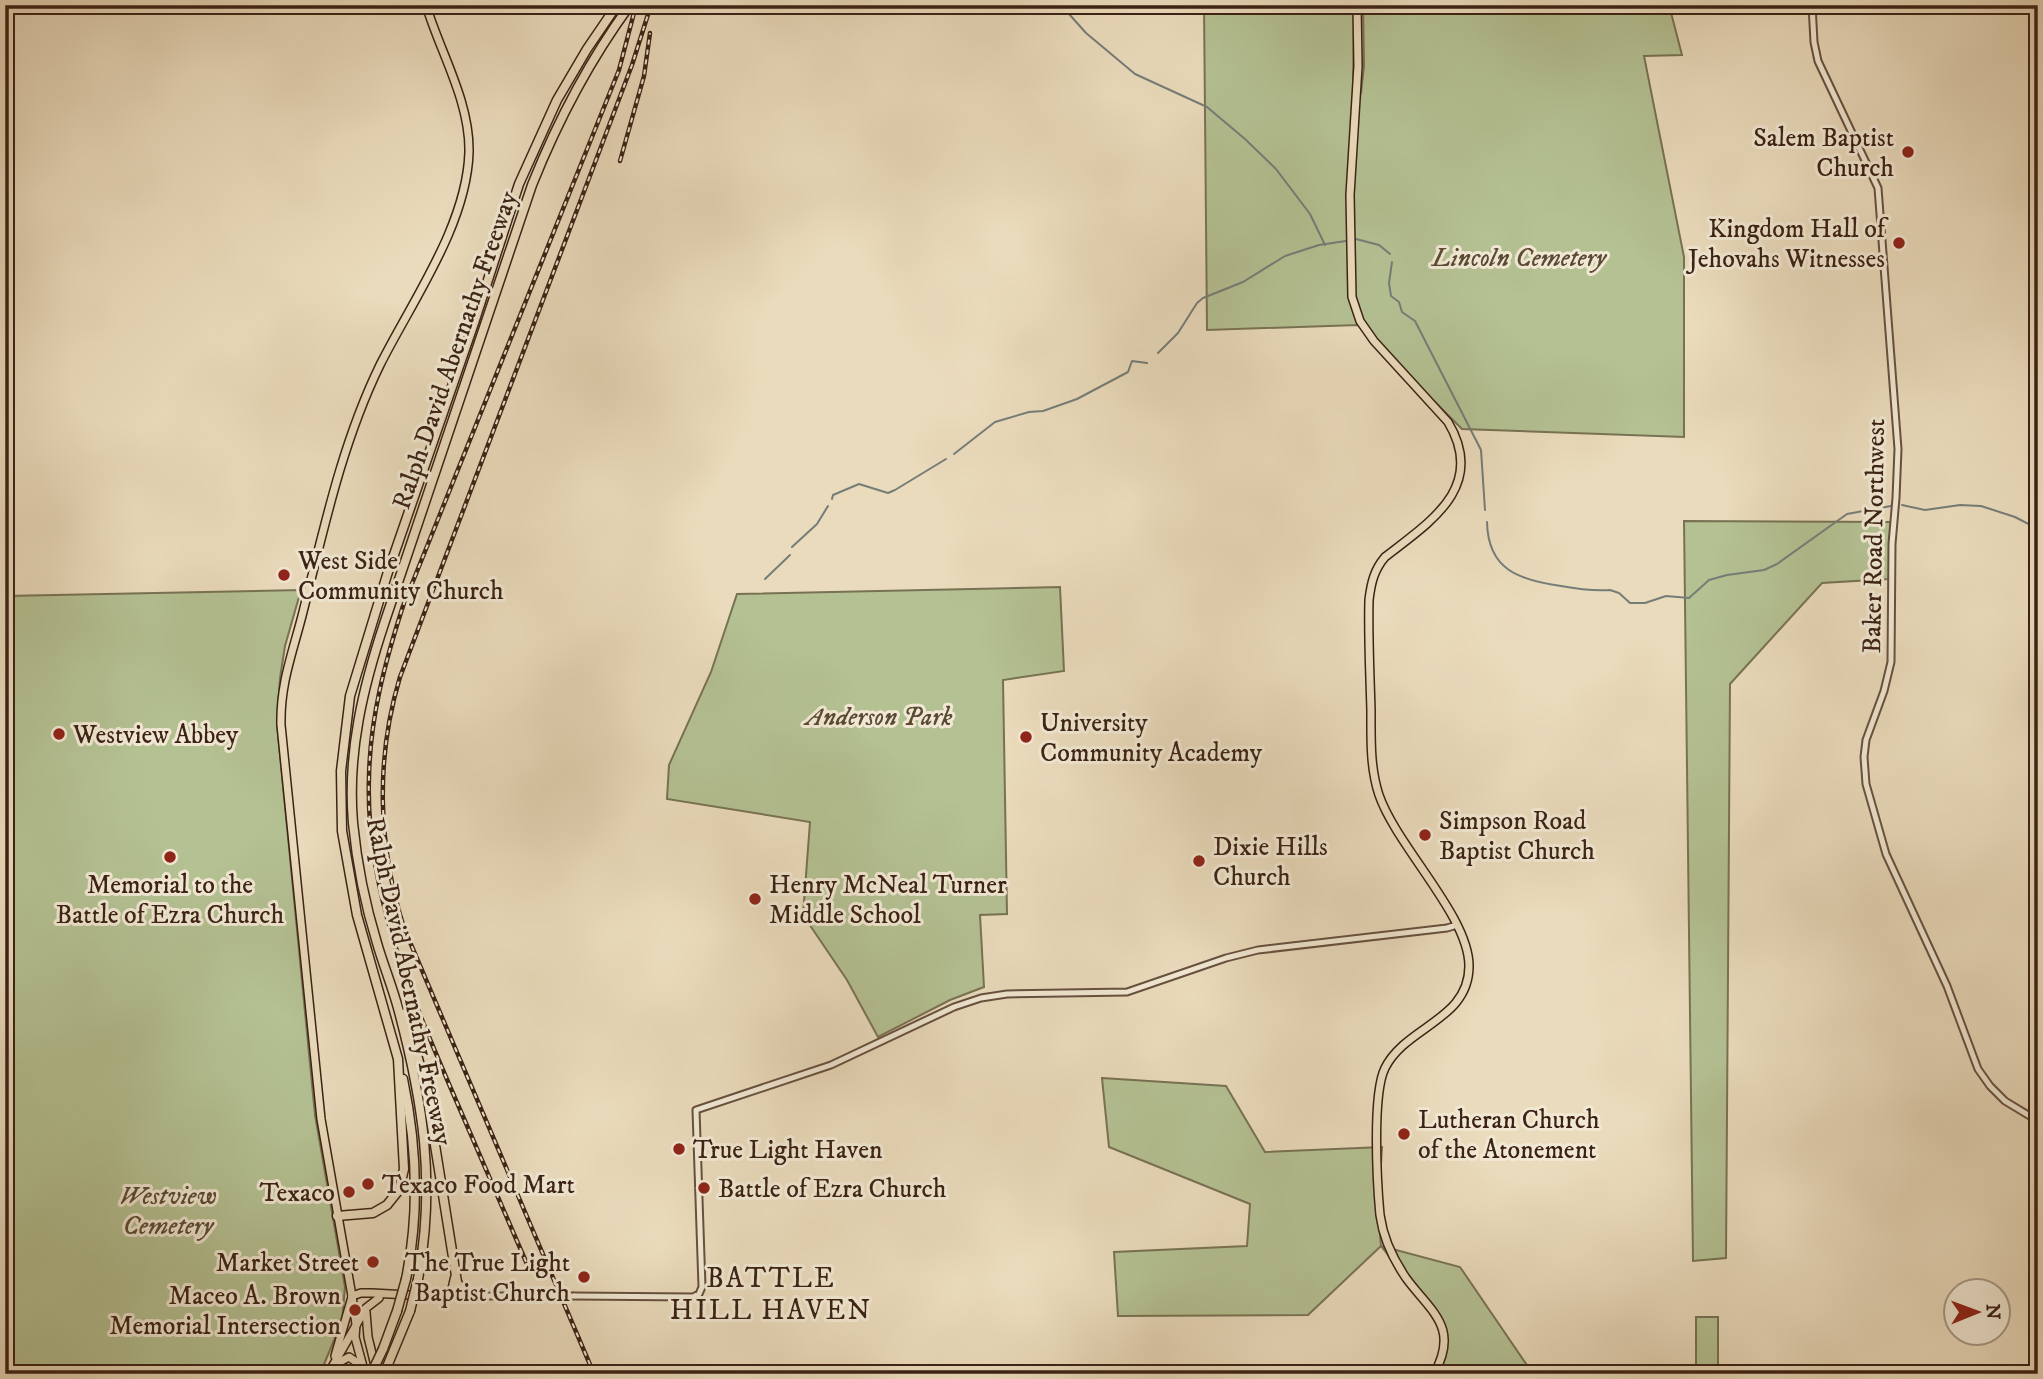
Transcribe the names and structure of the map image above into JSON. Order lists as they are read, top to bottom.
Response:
{
  "streets": {
    "highway": ["Ralph David Abernathy Freeway"],
    "street": ["Baker Road Northwest"]
  },
  "districts": ["BATTLE HILL HAVEN"],
  "parks": ["Lincoln Cemetery", "Anderson Park", "Westview Cemetery"],
  "places": [
    "Salem Baptist Church",
    "Kingdom Hall of Jehovahs Witnesses",
    "West Side Community Church",
    "Westview Abbey",
    "University Community Academy",
    "Simpson Road Baptist Church",
    "Memorial to the Battle of Ezra Church",
    "Dixie Hills Church",
    "Henry McNeal Turner Middle School",
    "Lutheran Church of the Atonement",
    "True Light Haven",
    "Texaco Food Mart",
    "Battle of Ezra Church",
    "Texaco",
    "Market Street",
    "The True Light Baptist Church",
    "Maceo A. Brown Memorial Intersection"
  ],
  "north": "right"
}
